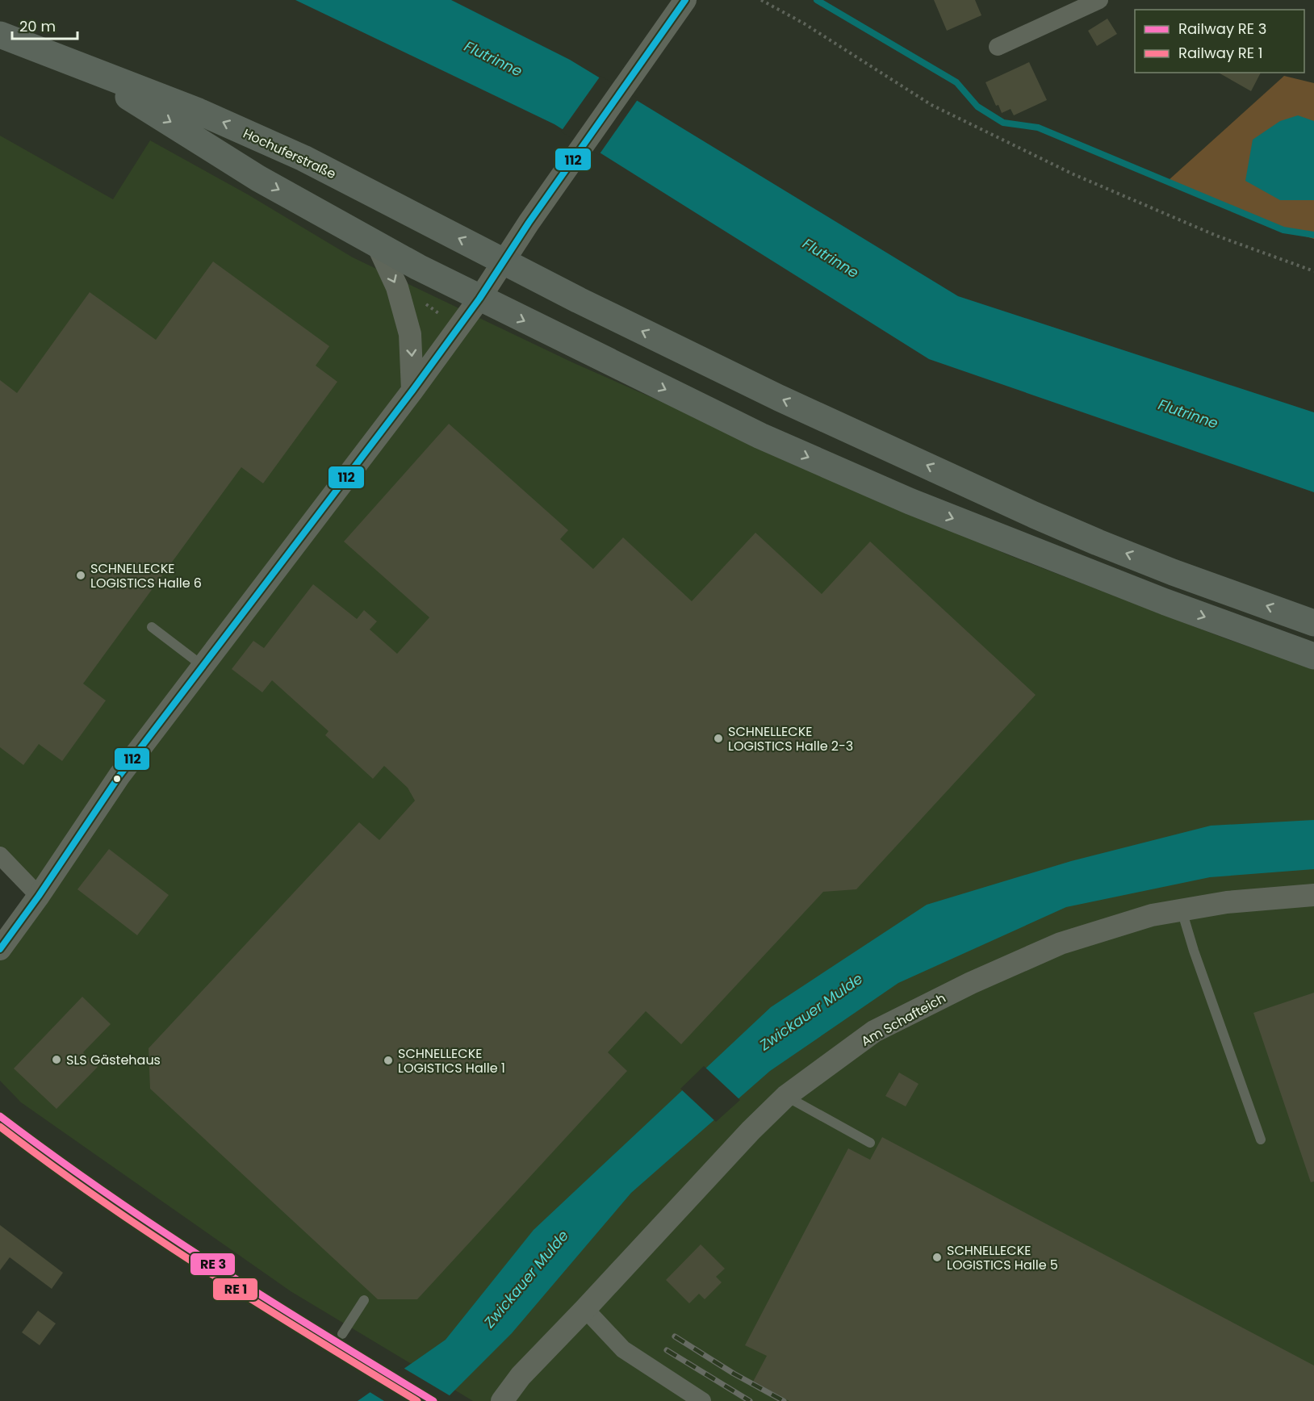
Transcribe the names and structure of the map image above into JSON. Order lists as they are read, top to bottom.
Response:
{
  "streets": {
    "main road": ["Hochuferstraße"],
    "street": ["Am Schafteich"]
  },
  "water": ["Flutrinne", "Zwickauer Mulde"],
  "places": [
    "SCHNELLECKE LOGISTICS Halle 6",
    "SCHNELLECKE LOGISTICS Halle 2-3",
    "SLS Gästehaus",
    "SCHNELLECKE LOGISTICS Halle 1",
    "SCHNELLECKE LOGISTICS Halle 5"
  ],
  "lines": ["transit line 112"],
  "legend": ["Railway RE 3", "Railway RE 1"],
  "scale_bar": "20 m"
}
